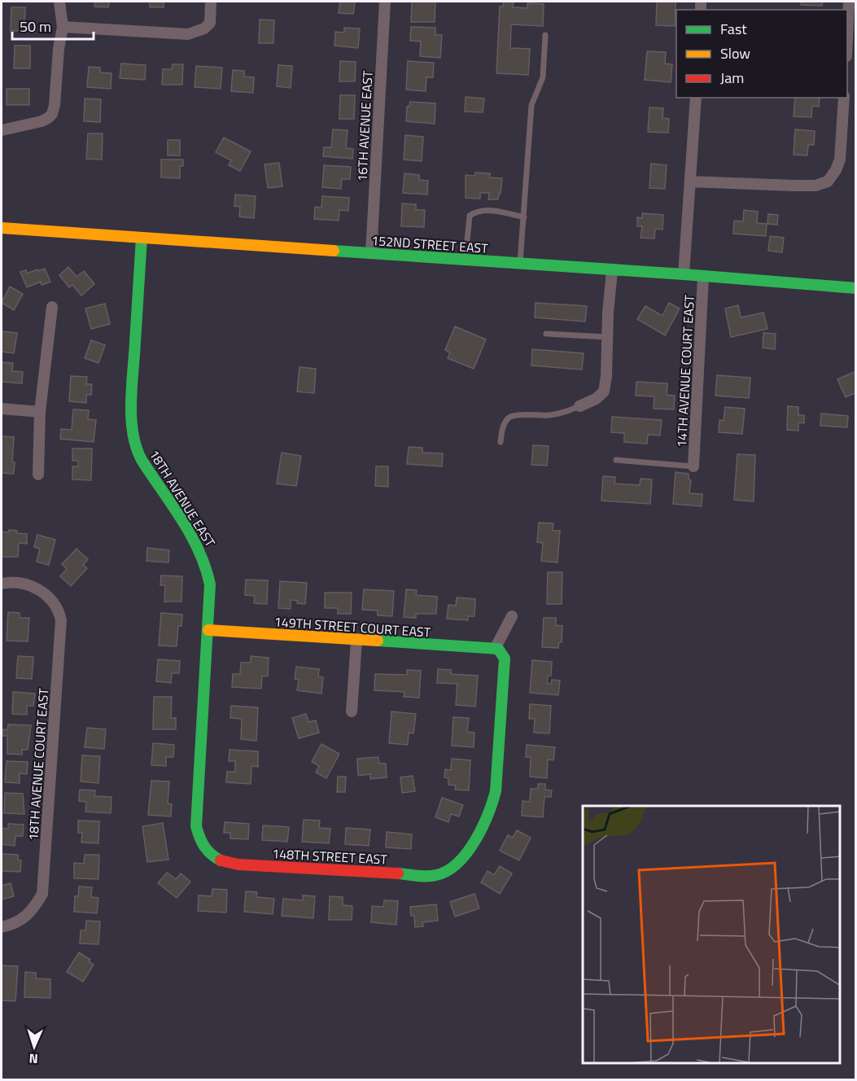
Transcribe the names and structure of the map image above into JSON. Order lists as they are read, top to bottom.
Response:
{
  "streets": {
    "street": [
      "16TH AVENUE EAST",
      "152ND STREET EAST",
      "14TH AVENUE COURT EAST",
      "18TH AVENUE EAST",
      "149TH STREET COURT EAST",
      "18TH AVENUE COURT EAST",
      "148TH STREET EAST"
    ]
  },
  "crossings": [
    ["16TH AVENUE EAST", "152ND STREET EAST"],
    ["152ND STREET EAST", "14TH AVENUE COURT EAST"],
    ["152ND STREET EAST", "18TH AVENUE EAST"],
    ["18TH AVENUE EAST", "149TH STREET COURT EAST"],
    ["18TH AVENUE EAST", "148TH STREET EAST"],
    ["149TH STREET COURT EAST", "148TH STREET EAST"]
  ],
  "legend": ["Fast", "Slow", "Jam"],
  "scale_bar": "50 m",
  "north": "bottom"
}
